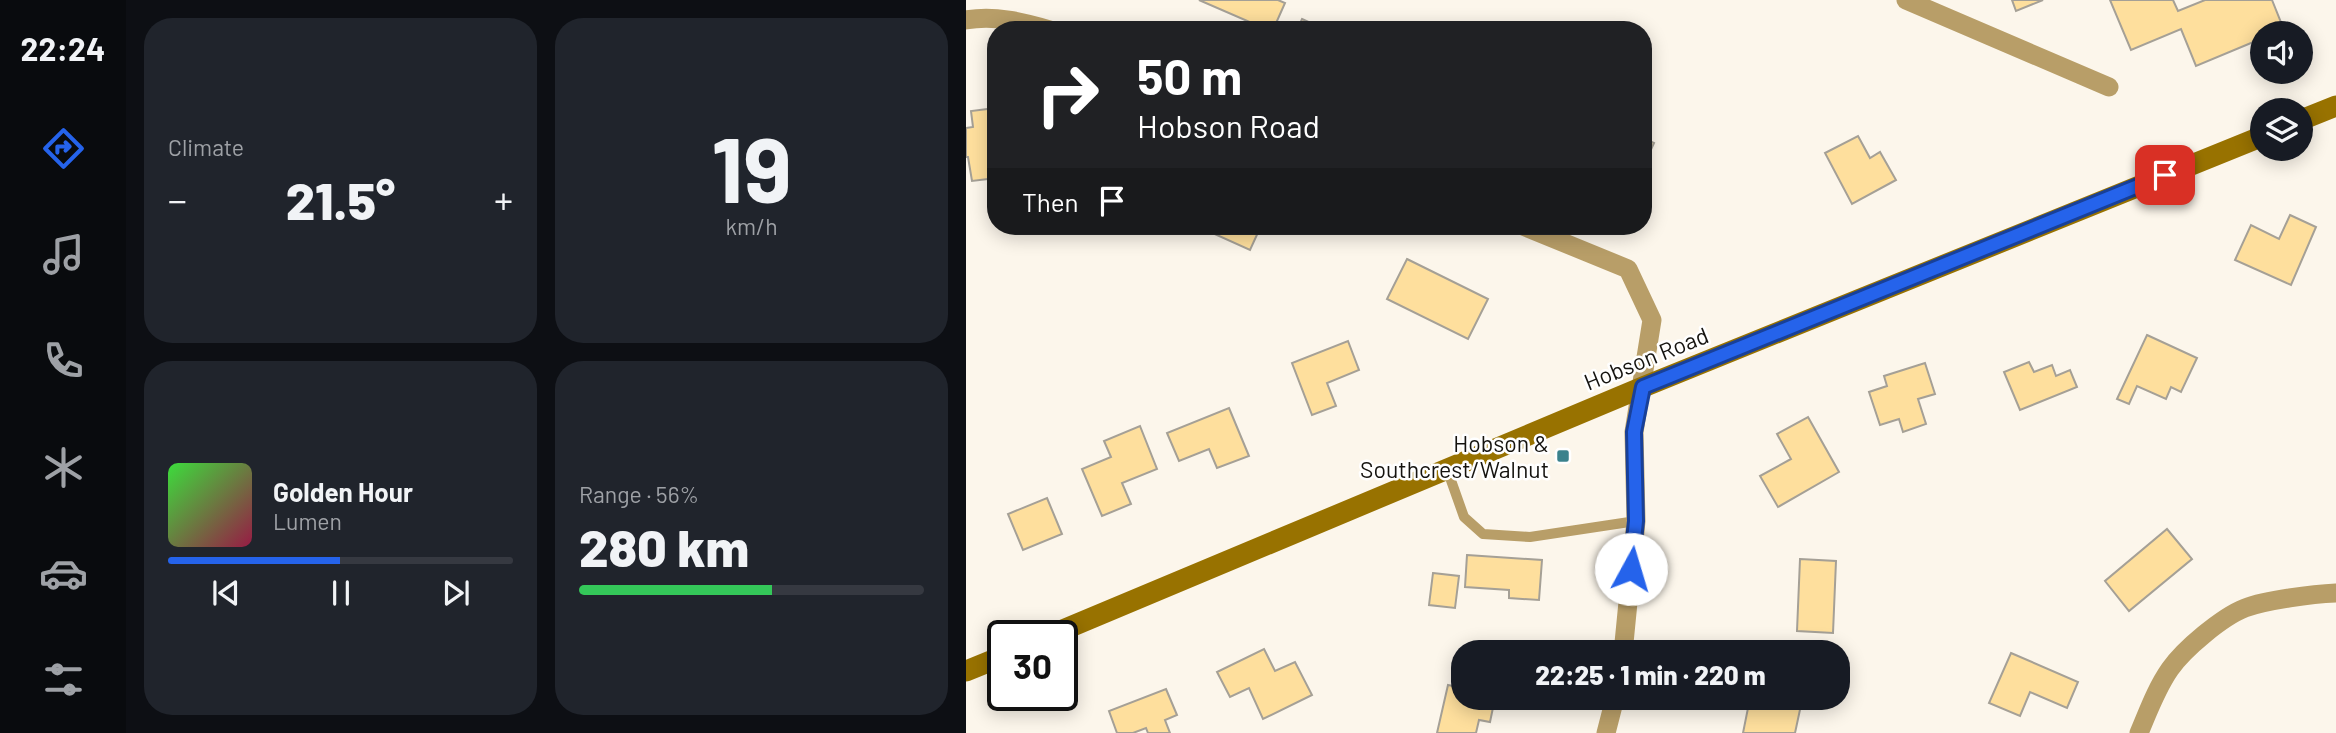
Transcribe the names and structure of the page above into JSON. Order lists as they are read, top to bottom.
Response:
{
  "streets": {
    "main road": ["Hobson Road"]
  },
  "places": {
    "transit": ["Hobson & Southcrest/Walnut"]
  },
  "page": {
    "tabs": "22:24",
    "tile": [
      "Climate",
      ["19", "km/h"],
      ["Range · 56%", "280 km"]
    ],
    "turn": ["50 m", "Hobson Road"],
    "then": "Then",
    "heat": ["−", "21.5°", "+"],
    "song": ["Golden Hour", "Lumen"],
    "limit": "30",
    "trip": "22:25 · 1 min · 220 m"
  }
}
